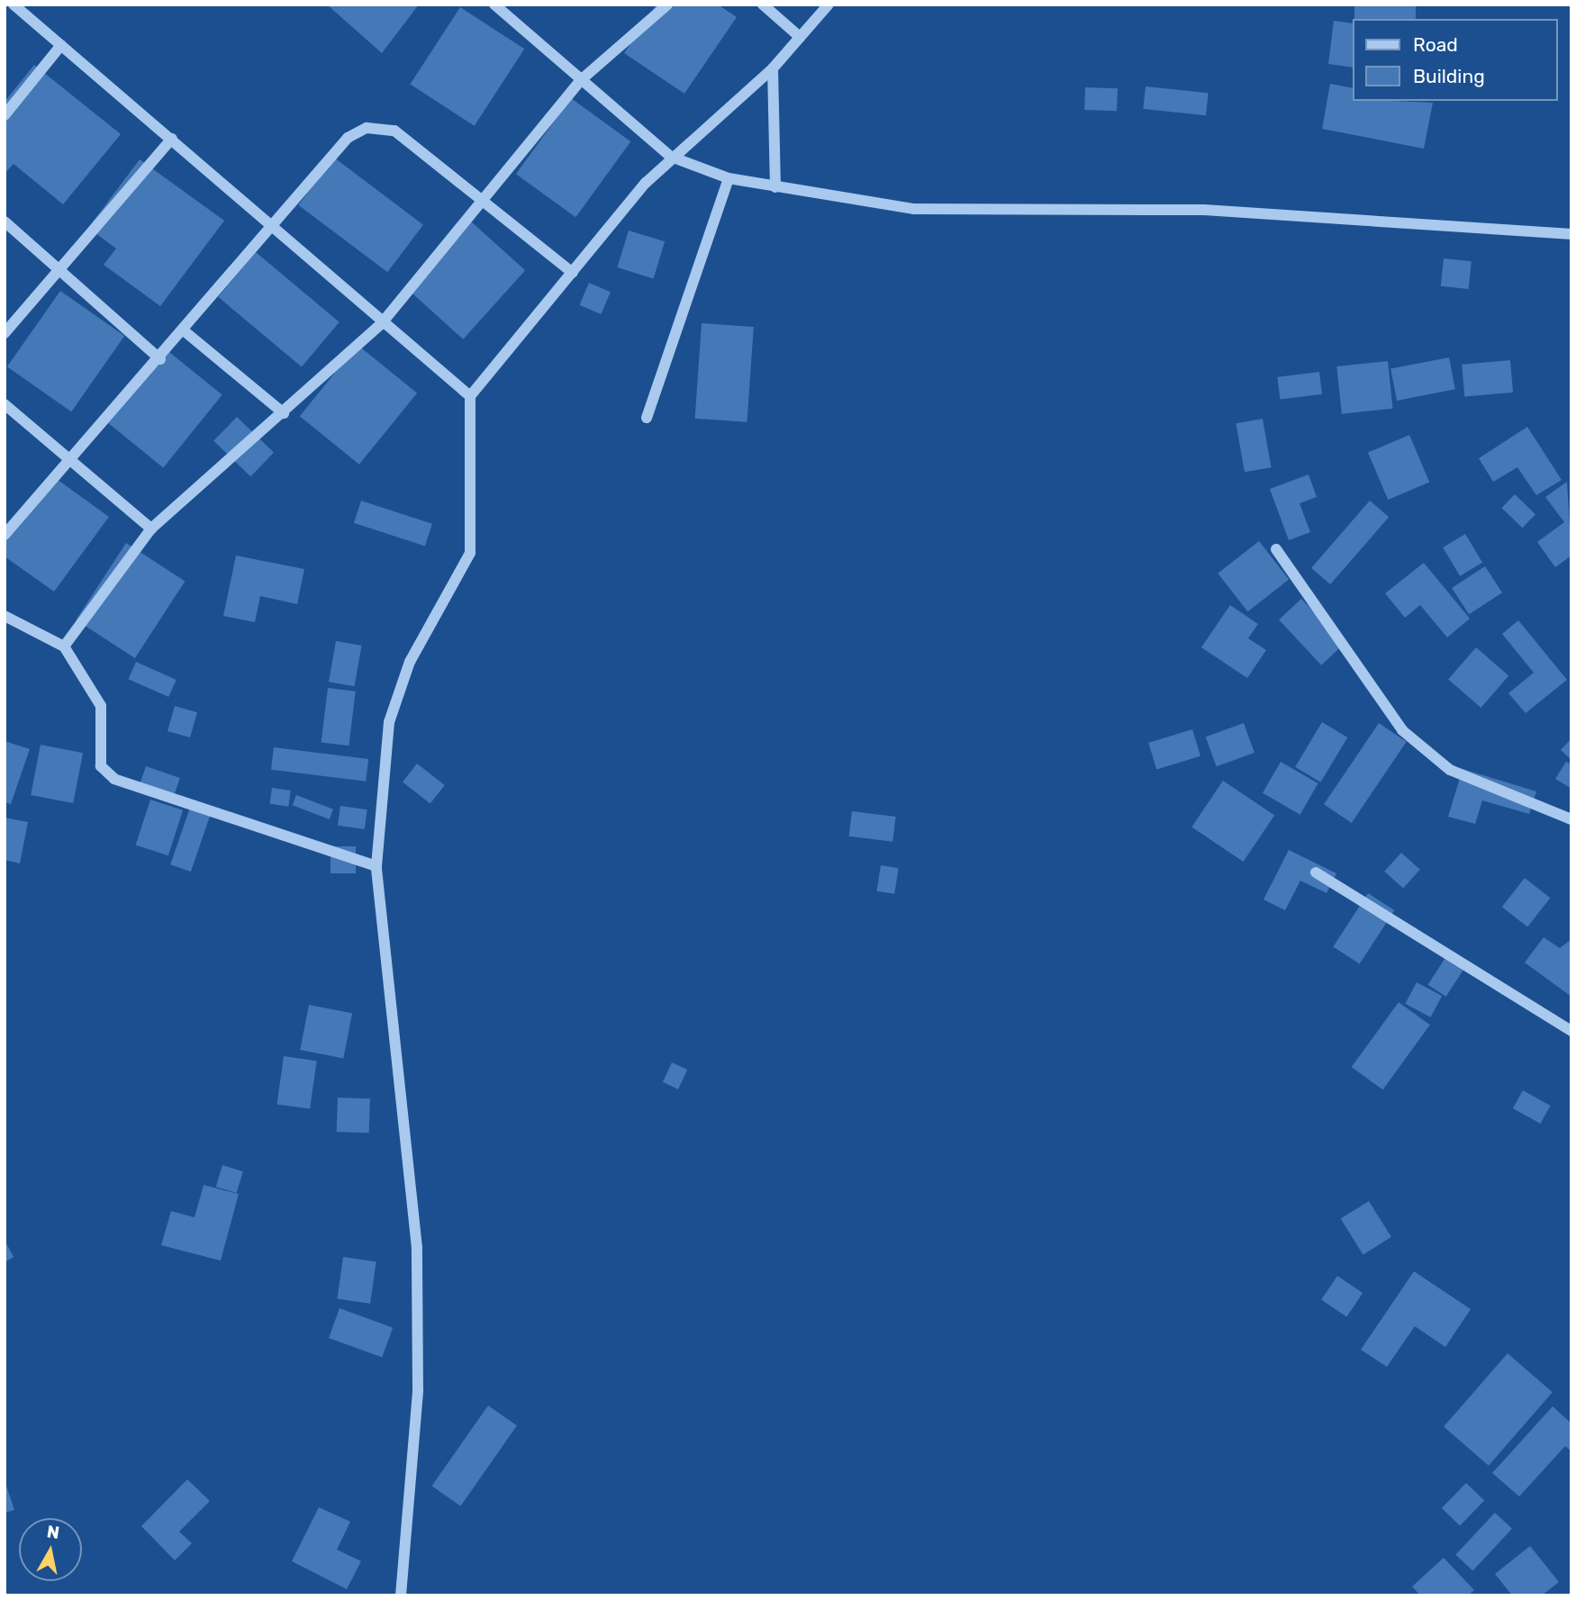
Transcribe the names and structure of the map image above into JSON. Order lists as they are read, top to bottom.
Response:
{
  "legend": ["Road", "Building"],
  "north": "top"
}
